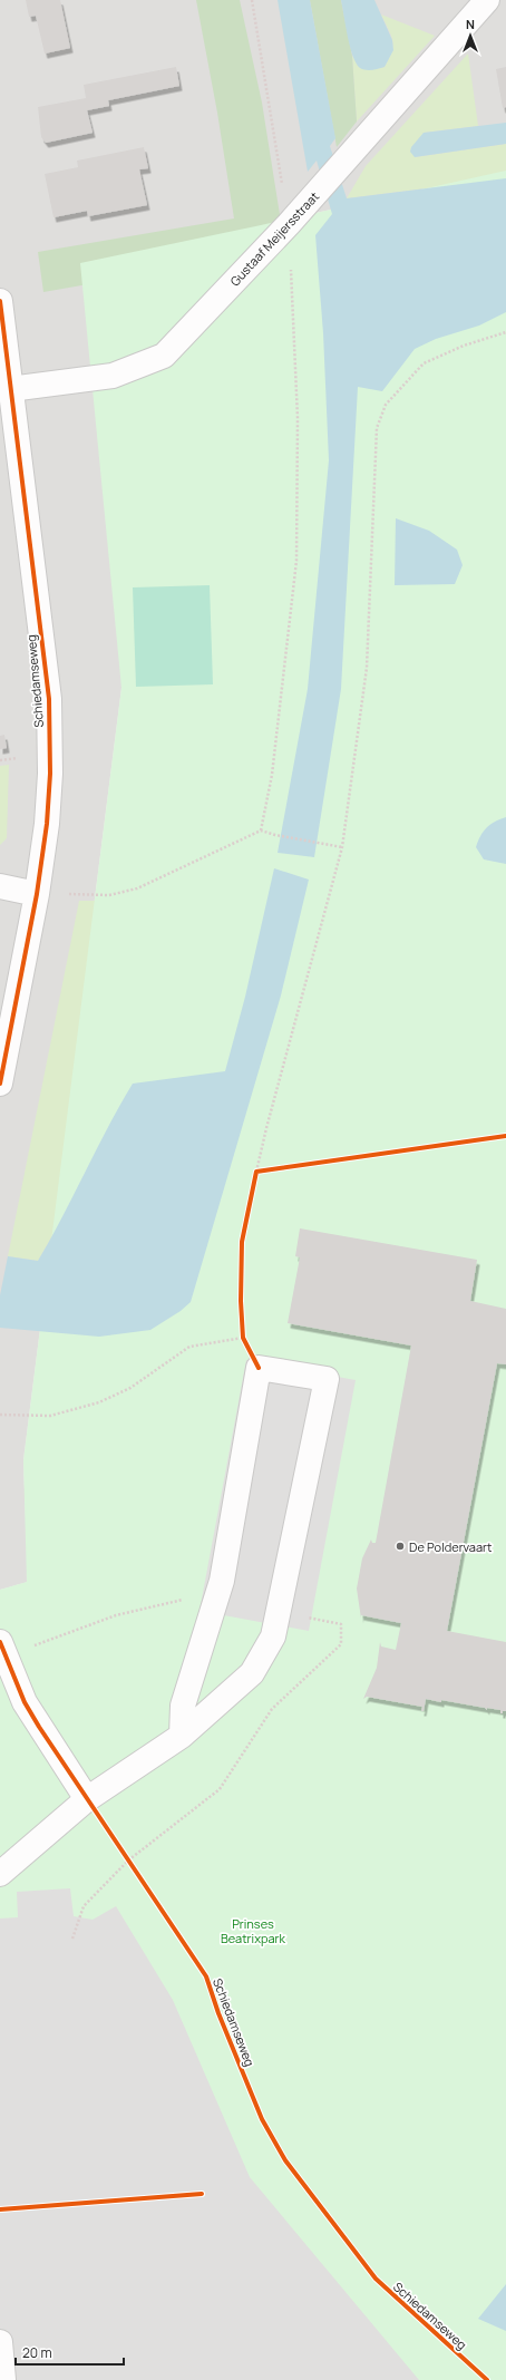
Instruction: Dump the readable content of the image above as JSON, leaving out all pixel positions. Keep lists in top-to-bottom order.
{
  "streets": {
    "street": ["Gustaaf Meijersstraat", "Schiedamseweg"]
  },
  "crossings": [
    ["Gustaaf Meijersstraat", "Schiedamseweg"]
  ],
  "parks": ["Prinses Beatrixpark"],
  "places": ["De Poldervaart"],
  "scale_bar": "20 m",
  "north": "top"
}
